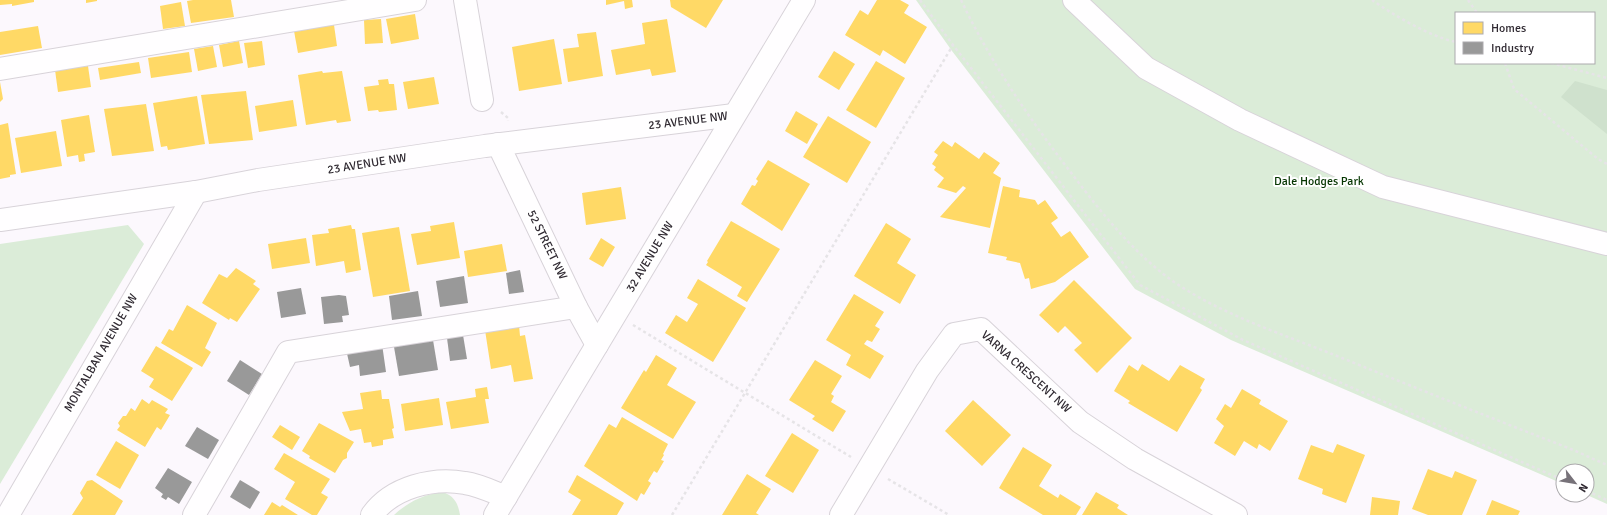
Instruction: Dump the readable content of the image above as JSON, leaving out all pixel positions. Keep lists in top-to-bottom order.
{
  "streets": {
    "street": [
      "23 AVENUE NW",
      "52 STREET NW",
      "32 AVENUE NW",
      "MONTALBAN AVENUE NW",
      "VARNA CRESCENT NW"
    ]
  },
  "crossings": [
    ["23 AVENUE NW", "52 STREET NW"],
    ["23 AVENUE NW", "32 AVENUE NW"],
    ["23 AVENUE NW", "MONTALBAN AVENUE NW"],
    ["52 STREET NW", "32 AVENUE NW"]
  ],
  "parks": ["Dale Hodges Park"],
  "legend": ["Homes", "Industry"],
  "north": "bottom right"
}
